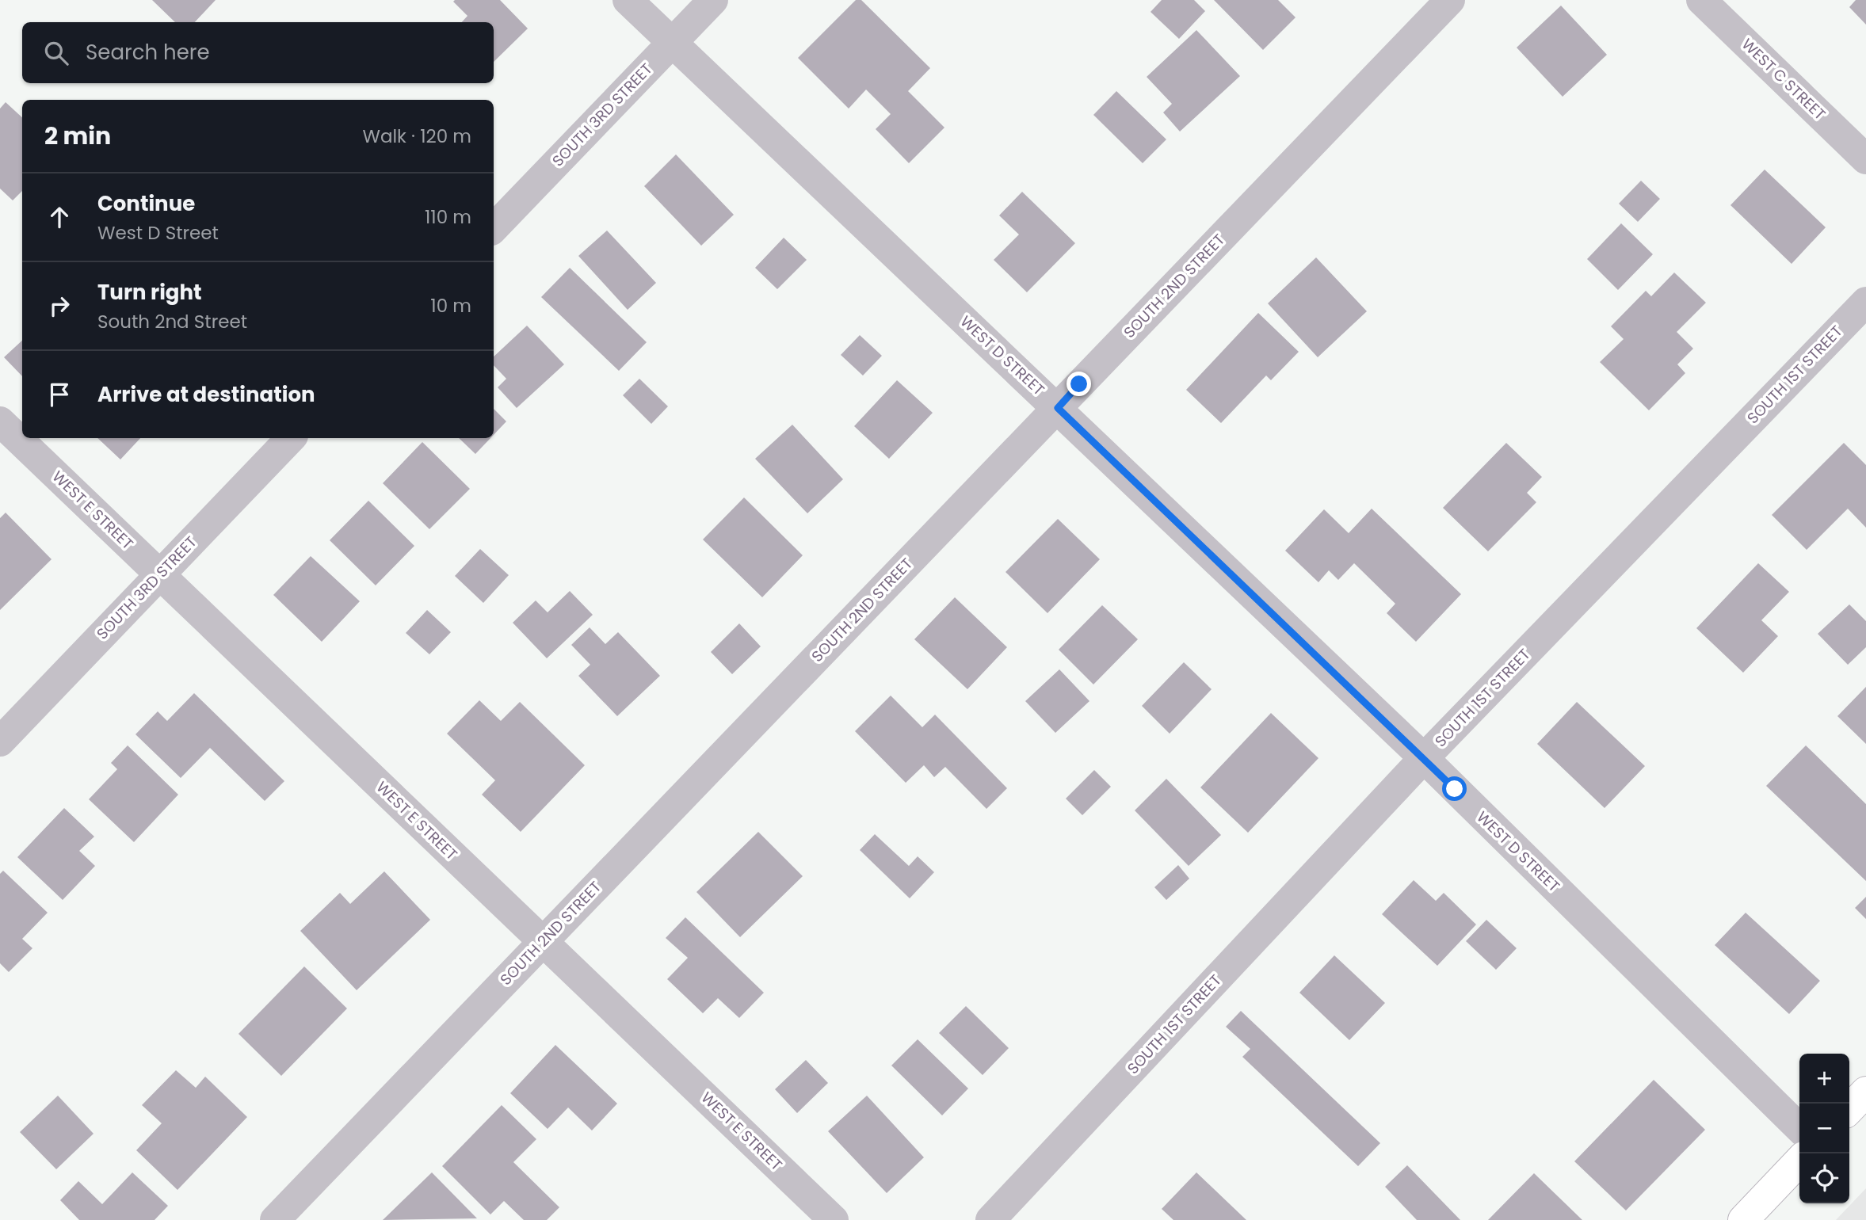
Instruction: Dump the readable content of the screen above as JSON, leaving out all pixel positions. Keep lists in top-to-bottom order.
{
  "streets": {
    "street": [
      "WEST C STREET",
      "SOUTH 3RD STREET",
      "SOUTH 2ND STREET",
      "WEST D STREET",
      "SOUTH 1ST STREET",
      "WEST E STREET"
    ]
  },
  "crossings": [
    ["SOUTH 3RD STREET", "WEST D STREET"],
    ["SOUTH 3RD STREET", "WEST E STREET"],
    ["SOUTH 2ND STREET", "WEST D STREET"],
    ["SOUTH 2ND STREET", "WEST E STREET"],
    ["WEST D STREET", "SOUTH 1ST STREET"]
  ],
  "page": {
    "search": "Search here",
    "heading": ["2 min", "Walk · 120 m"],
    "list": [
      ["Continue", "West D Street", "110 m"],
      ["Turn right", "South 2nd Street", "10 m"],
      "Arrive at destination"
    ],
    "map_buttons": ["+", "−"]
  }
}
